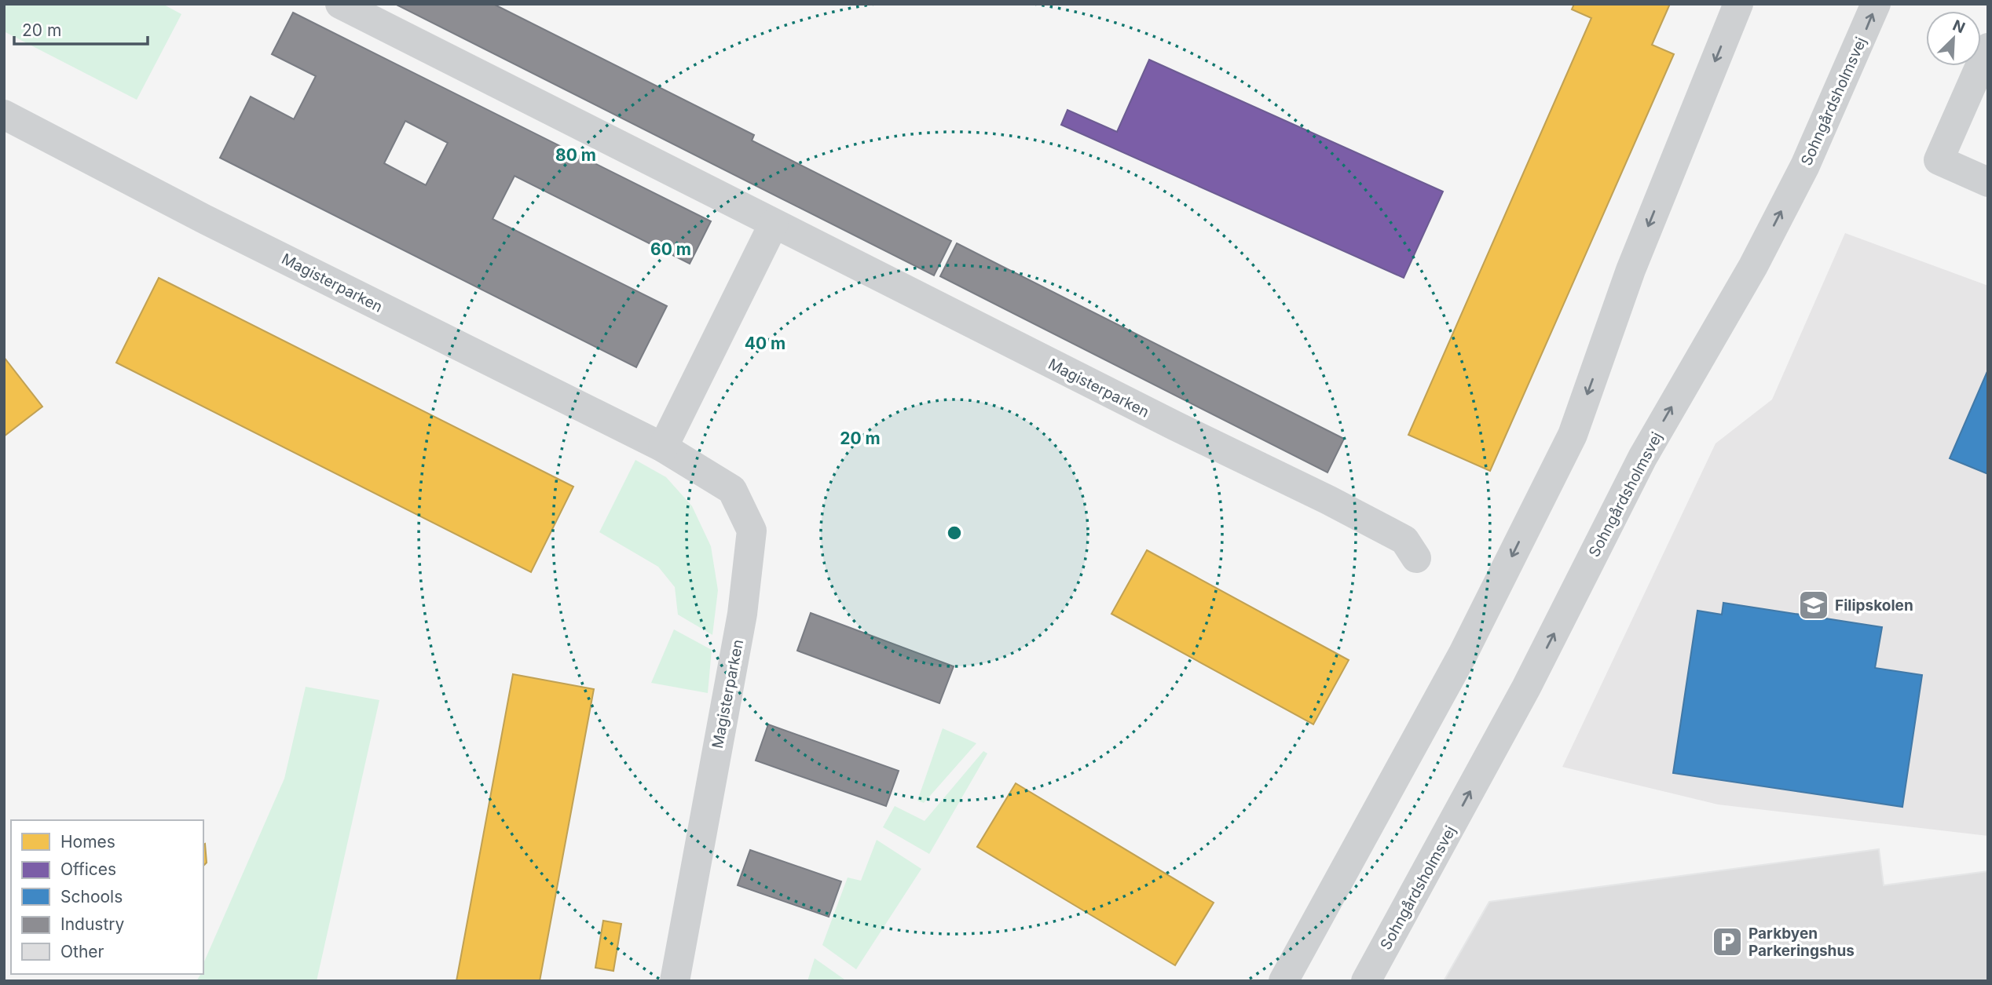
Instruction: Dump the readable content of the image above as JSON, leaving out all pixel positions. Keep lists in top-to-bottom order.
{
  "streets": {
    "street": ["Sohngårdsholmsvej", "Magisterparken"]
  },
  "places": {
    "school or university": ["Filipskolen"],
    "parking": ["Parkbyen Parkeringshus"]
  },
  "legend": [
    "Homes",
    "Offices",
    "Schools",
    "Industry",
    "Other"
  ],
  "scale_bar": "20 m",
  "north": "top right",
  "rings": [
    "80 m",
    "60 m",
    "40 m",
    "20 m"
  ]
}
